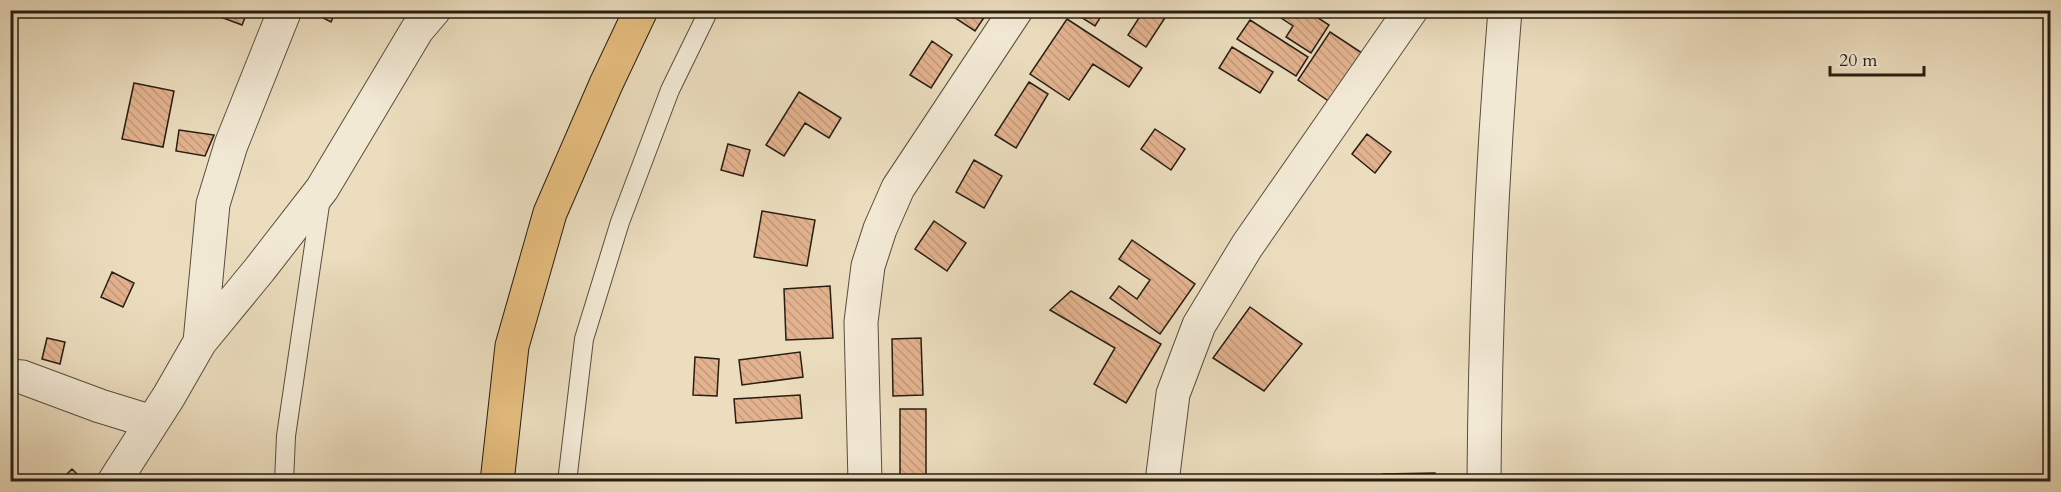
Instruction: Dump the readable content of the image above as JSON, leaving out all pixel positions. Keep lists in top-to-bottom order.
{
  "scale_bar": "20 m"
}
